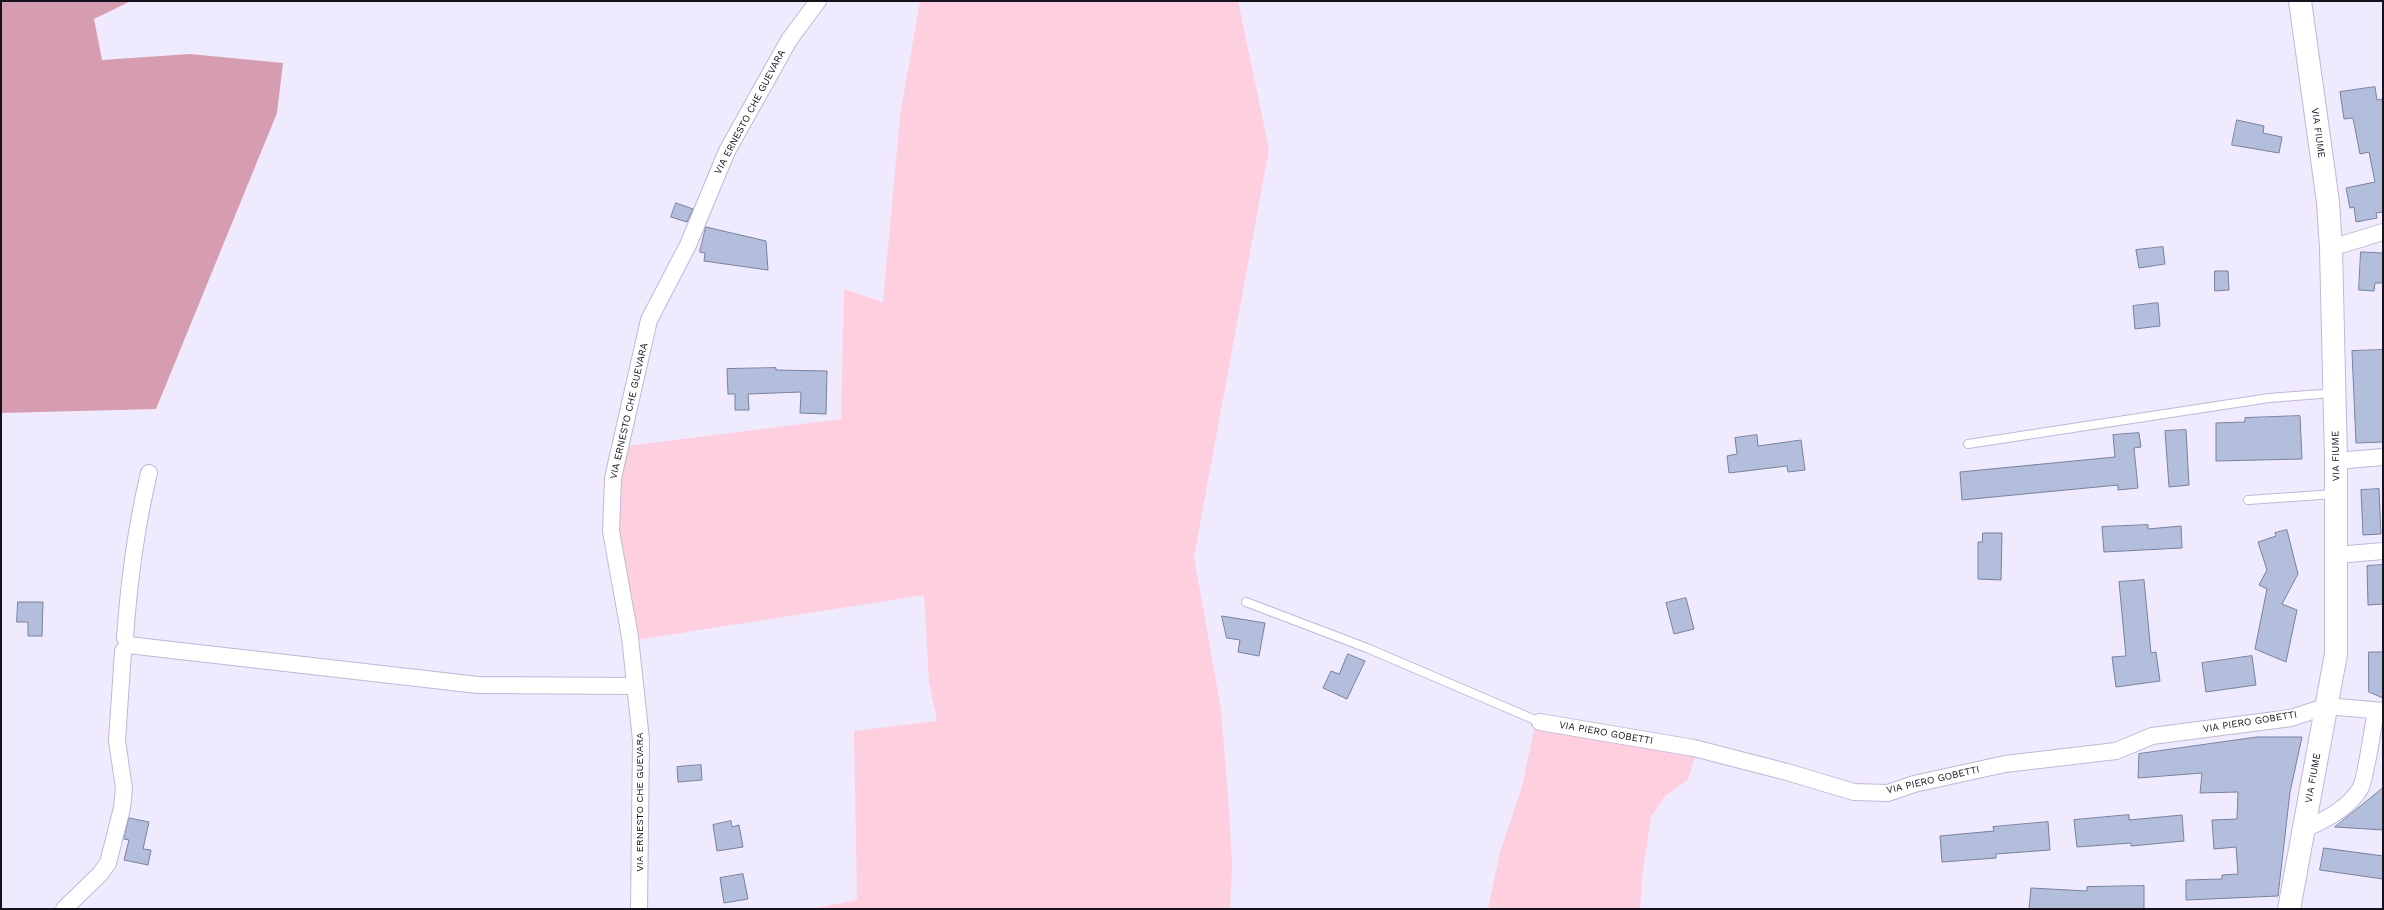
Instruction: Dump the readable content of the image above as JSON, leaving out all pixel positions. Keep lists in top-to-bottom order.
{
  "streets": {
    "street": ["VIA ERNESTO CHE GUEVARA", "VIA FIUME", "VIA PIERO GOBETTI"]
  },
  "crossings": [
    ["VIA FIUME", "VIA PIERO GOBETTI"]
  ]
}
